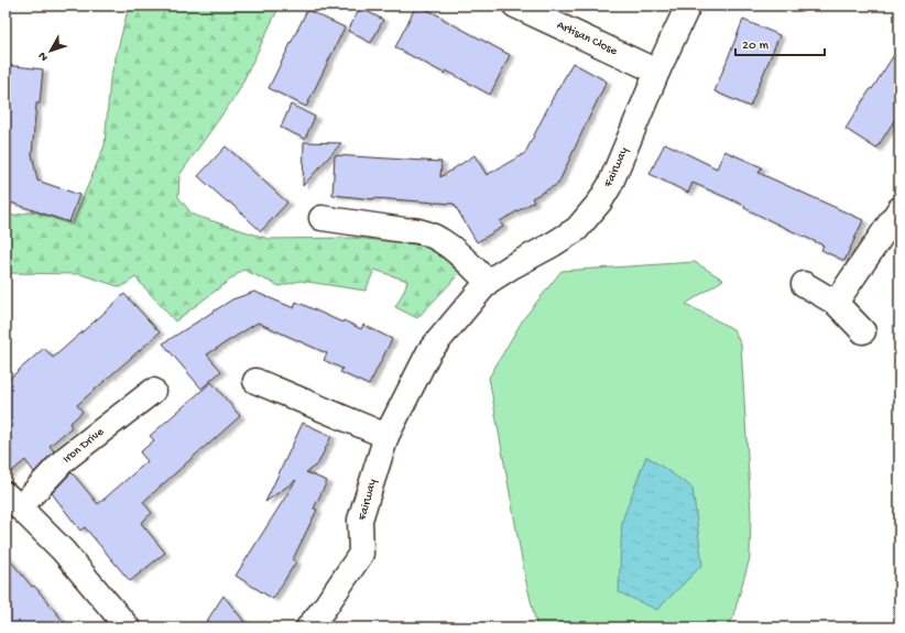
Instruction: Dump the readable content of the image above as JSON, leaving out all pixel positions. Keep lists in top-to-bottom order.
{
  "streets": {
    "street": ["Artisan Close", "Fairway", "Iron Drive"]
  },
  "crossings": [
    ["Artisan Close", "Fairway"]
  ],
  "scale_bar": "20 m",
  "north": "bottom left"
}
